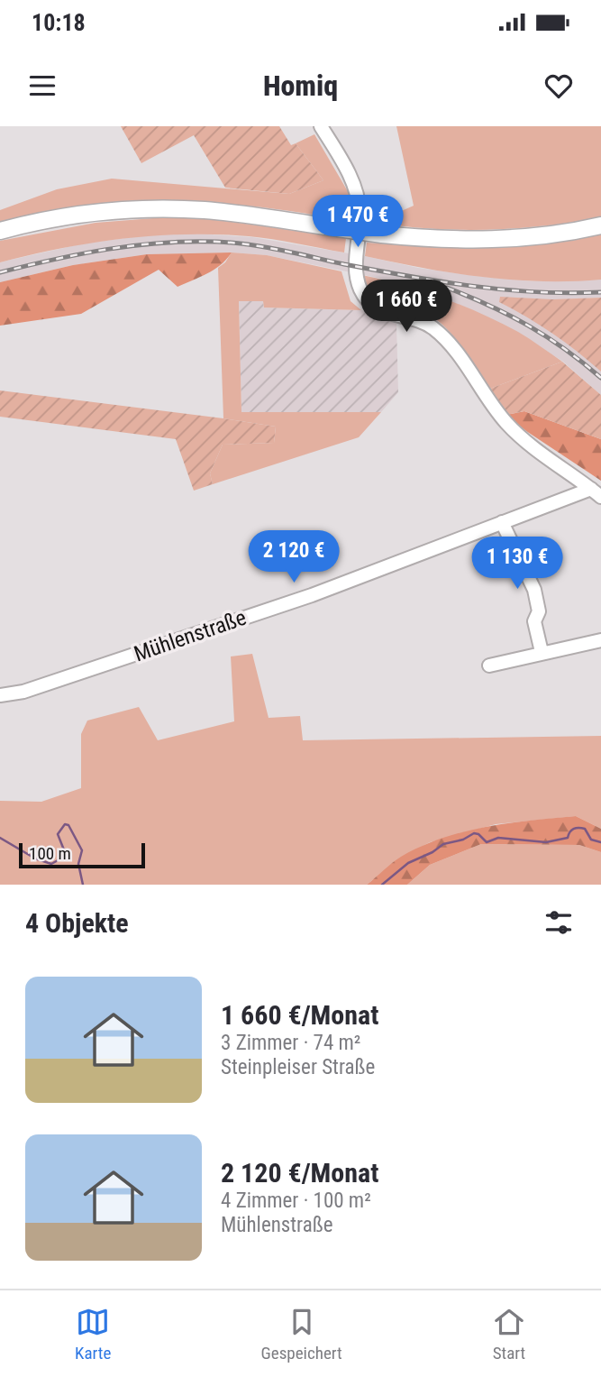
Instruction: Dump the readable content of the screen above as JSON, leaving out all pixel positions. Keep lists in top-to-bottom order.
{
  "streets": {
    "street": ["Mühlenstraße"]
  },
  "scale_bar": "100 m",
  "page": {
    "status": "10:18",
    "header": "Homiq",
    "price": [
      "1 470 €",
      "1 660 €",
      "2 120 €",
      "1 130 €"
    ],
    "scale": "100 m",
    "heading": "4 Objekte",
    "list": [
      {
        "name": "1 660 €/Monat",
        "note": "3 Zimmer · 74 m² · Steinpleiser Straße"
      },
      {
        "name": "2 120 €/Monat",
        "note": "4 Zimmer · 100 m² · Mühlenstraße"
      }
    ],
    "tabs": ["Karte", "Gespeichert", "Start"]
  }
}
